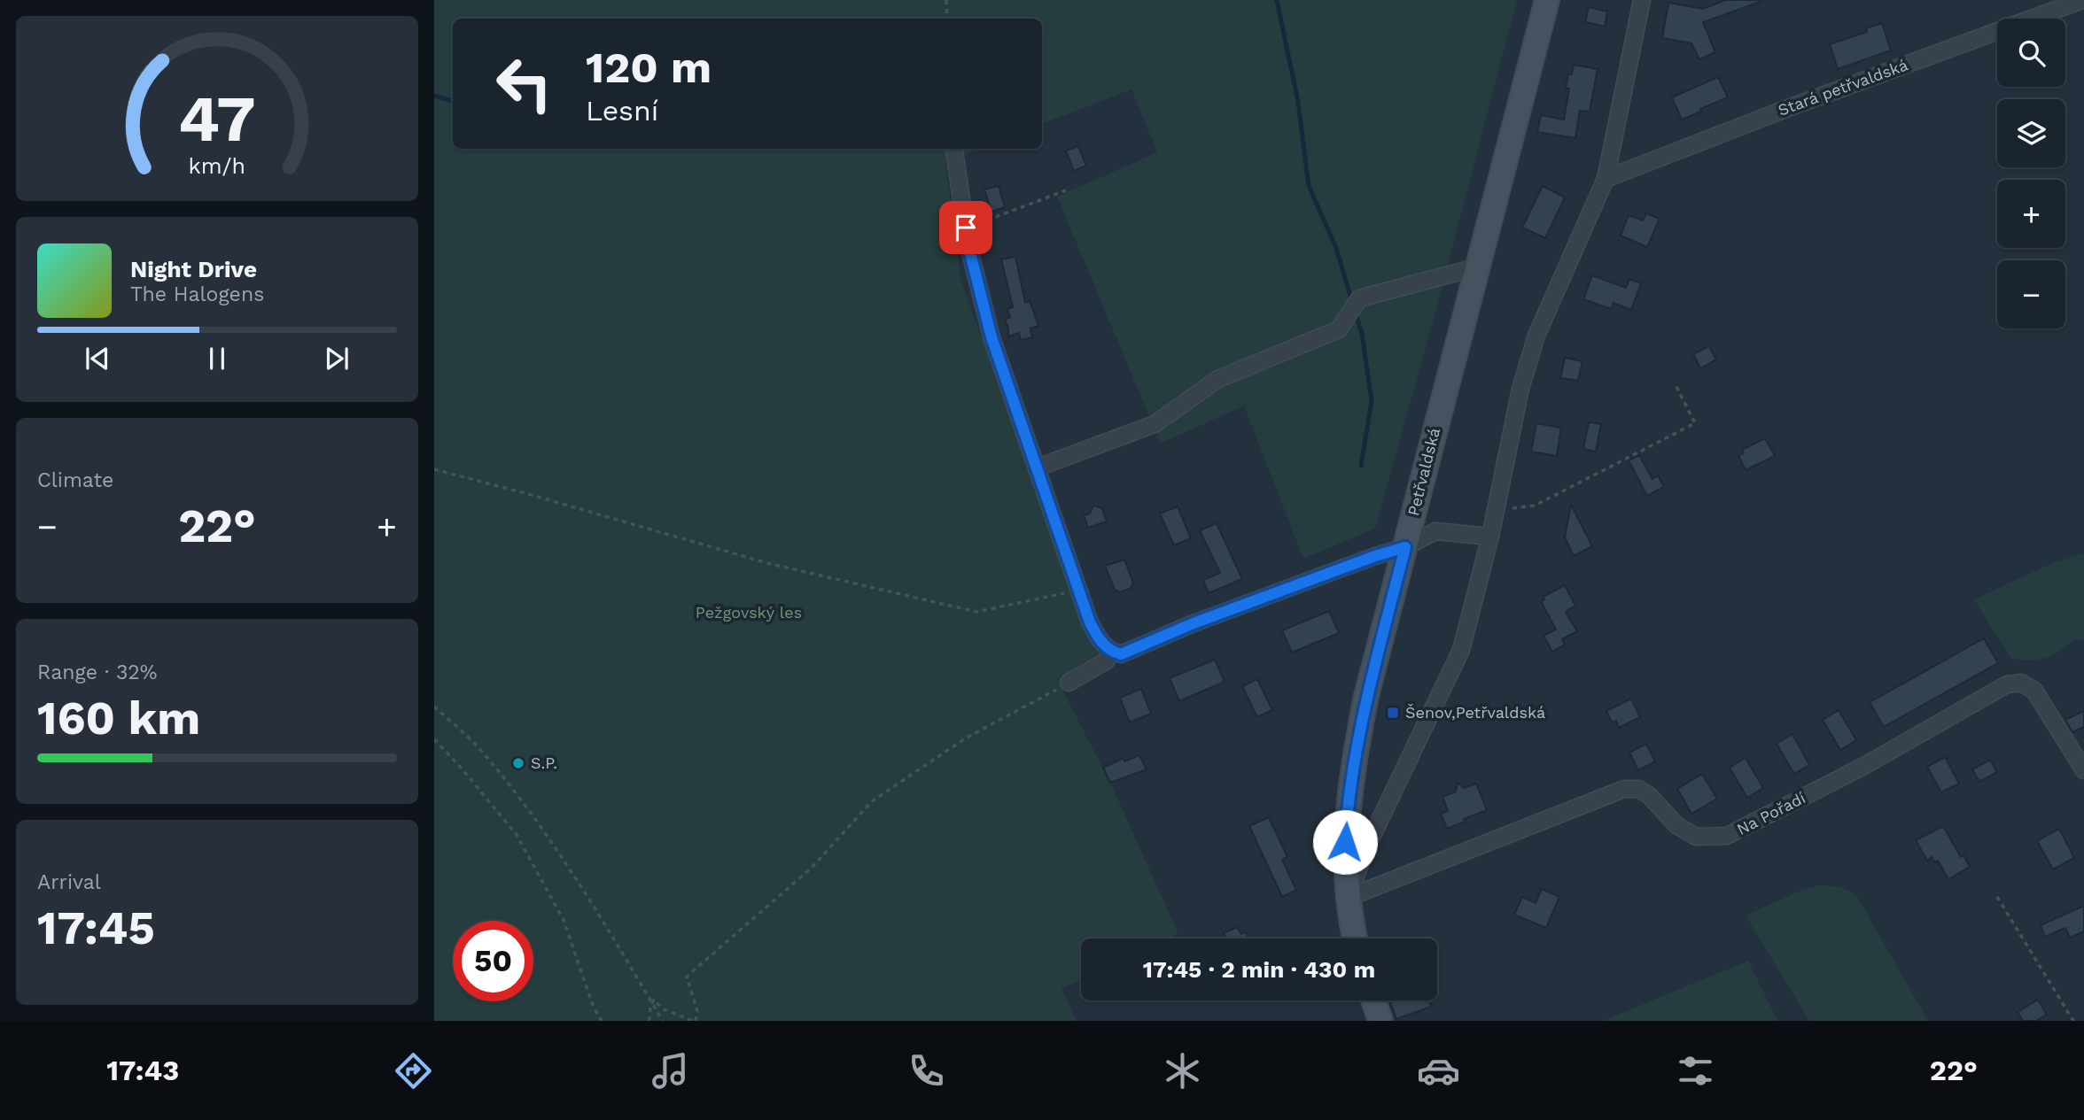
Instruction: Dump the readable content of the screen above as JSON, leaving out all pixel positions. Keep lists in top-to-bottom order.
{
  "streets": {
    "main road": ["Petřvaldská"],
    "street": ["Stará petřvaldská", "Na Pořadí"]
  },
  "crossings": [
    ["Petřvaldská", "Na Pořadí"]
  ],
  "parks": ["Pežgovský les"],
  "places": {
    "transit": ["Šenov,Petřvaldská"],
    "other": ["S.P."]
  },
  "page": {
    "map_buttons": ["+", "−"],
    "turn": ["120 m", "Lesní"],
    "song": ["Night Drive", "The Halogens"],
    "tile": [
      "Climate",
      ["Range · 32%", "160 km"],
      ["Arrival", "17:45"]
    ],
    "heat": ["−", "22°", "+"],
    "limit": "50",
    "trip": "17:45 · 2 min · 430 m",
    "tabs": ["17:43", "22°"],
    "gauge": ["47", "km/h"]
  }
}
